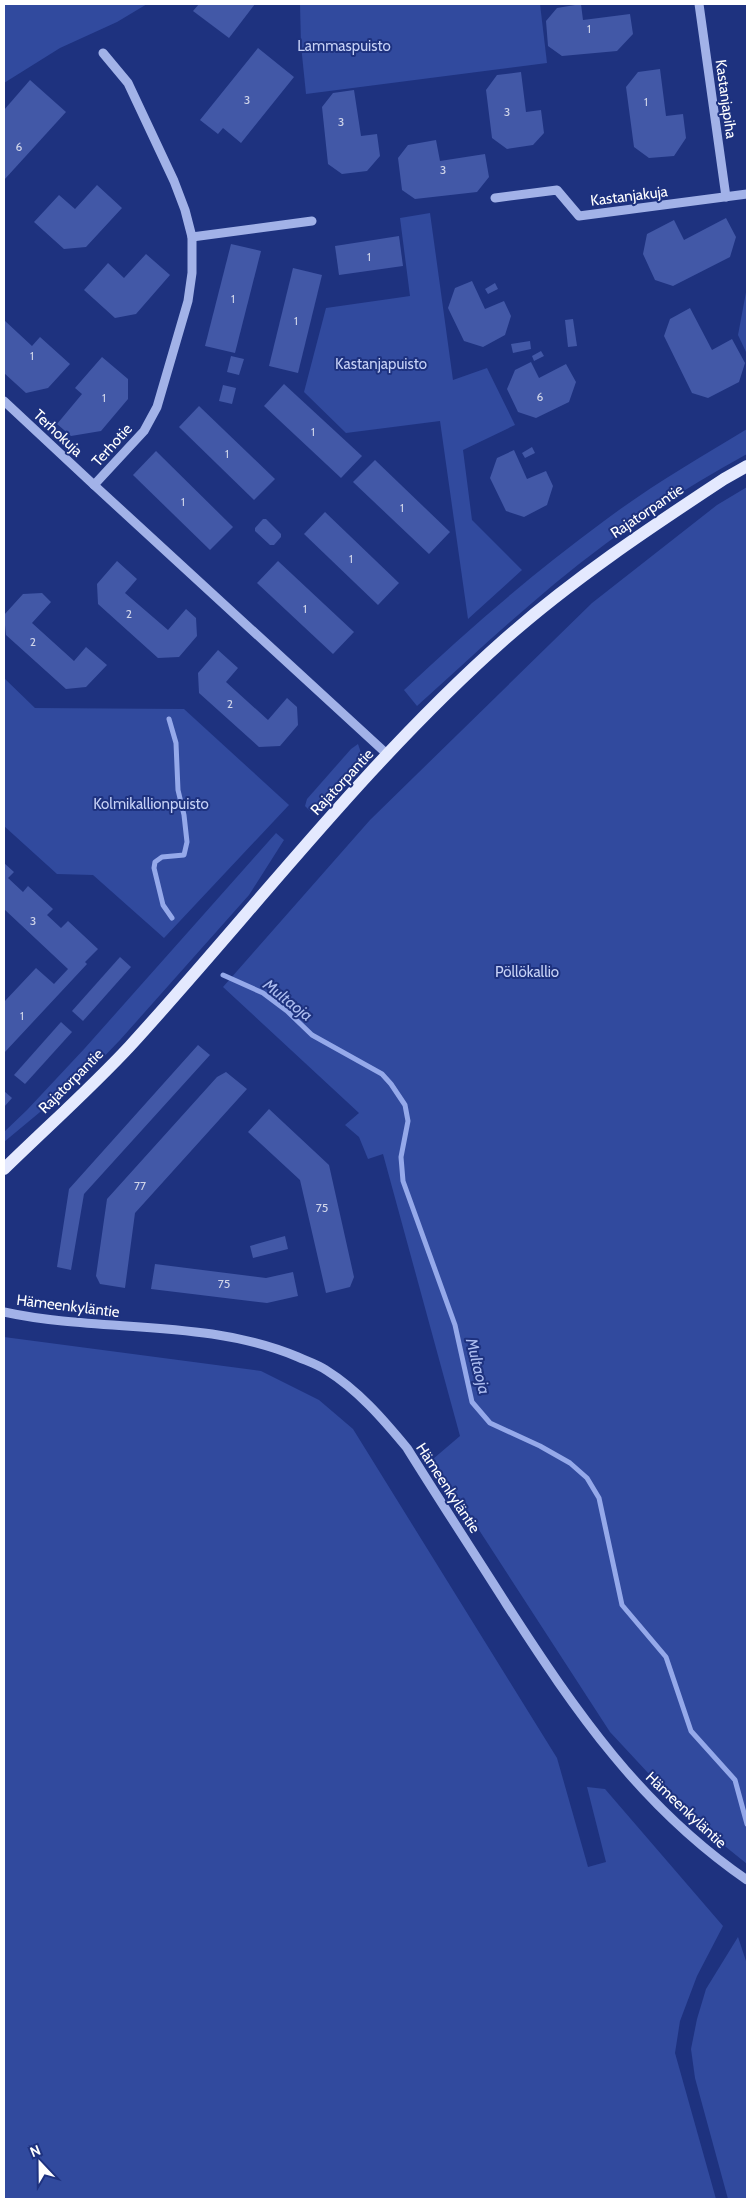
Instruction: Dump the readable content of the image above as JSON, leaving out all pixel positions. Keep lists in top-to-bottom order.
{
  "streets": {
    "main road": ["Rajatorpantie"],
    "street": [
      "Kastanjapiha",
      "Kastanjakuja",
      "Terhokuja",
      "Terhotie",
      "Hämeenkyläntie"
    ]
  },
  "crossings": [
    ["Kastanjapiha", "Kastanjakuja"],
    ["Terhokuja", "Terhotie"],
    ["Terhotie", "Rajatorpantie"]
  ],
  "water": ["Multaoja"],
  "parks": [
    "Lammaspuisto",
    "Kastanjapuisto",
    "Kolmikallionpuisto",
    "Pöllökallio"
  ],
  "house_numbers": [
    "1",
    "3",
    "1",
    "3",
    "3",
    "6",
    "3",
    "1",
    "1",
    "1",
    "1",
    "6",
    "1",
    "1",
    "1",
    "1",
    "1",
    "1",
    "1",
    "2",
    "2",
    "2",
    "3",
    "1",
    "77",
    "75",
    "75"
  ],
  "north": "top"
}
